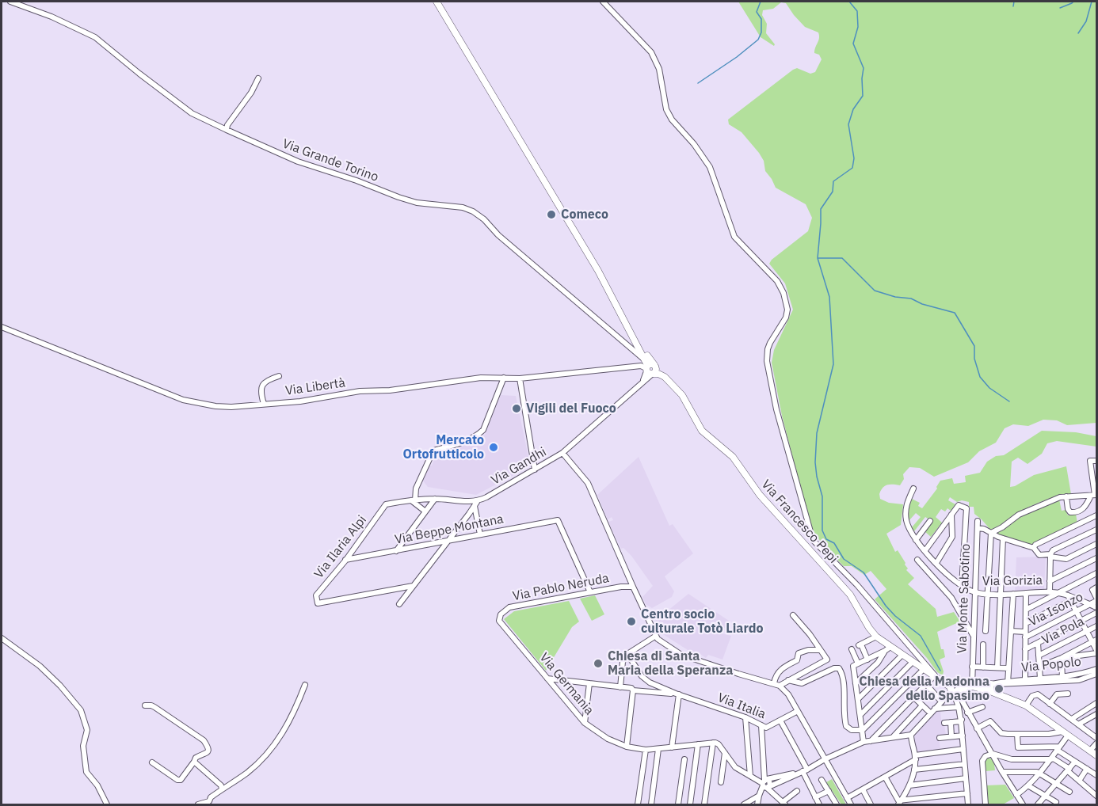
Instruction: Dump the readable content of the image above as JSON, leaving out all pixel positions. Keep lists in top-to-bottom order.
{
  "streets": {
    "main road": ["Via Francesco Pepi"],
    "street": [
      "Via Grande Torino",
      "Via Libertà",
      "Via Gandhi",
      "Via Beppe Montana",
      "Via Ilaria Alpi",
      "Via Gorizia",
      "Via Pablo Neruda",
      "Via Monte Sabotino",
      "Via Isonzo",
      "Via Pola",
      "Via Popolo",
      "Via Germania",
      "Via Italia"
    ]
  },
  "crossings": [
    ["Via Libertà", "Via Gandhi"],
    ["Via Libertà", "Via Francesco Pepi"],
    ["Via Gandhi", "Via Francesco Pepi"],
    ["Via Beppe Montana", "Via Ilaria Alpi"],
    ["Via Beppe Montana", "Via Pablo Neruda"],
    ["Via Gorizia", "Via Monte Sabotino"],
    ["Via Pablo Neruda", "Via Germania"]
  ],
  "places": [
    "Comeco",
    "Vigili del Fuoco",
    "Mercato Ortofrutticolo",
    "Centro socio culturale Totò Liardo",
    "Chiesa di Santa Maria della Speranza",
    "Chiesa della Madonna dello Spasimo"
  ]
}
